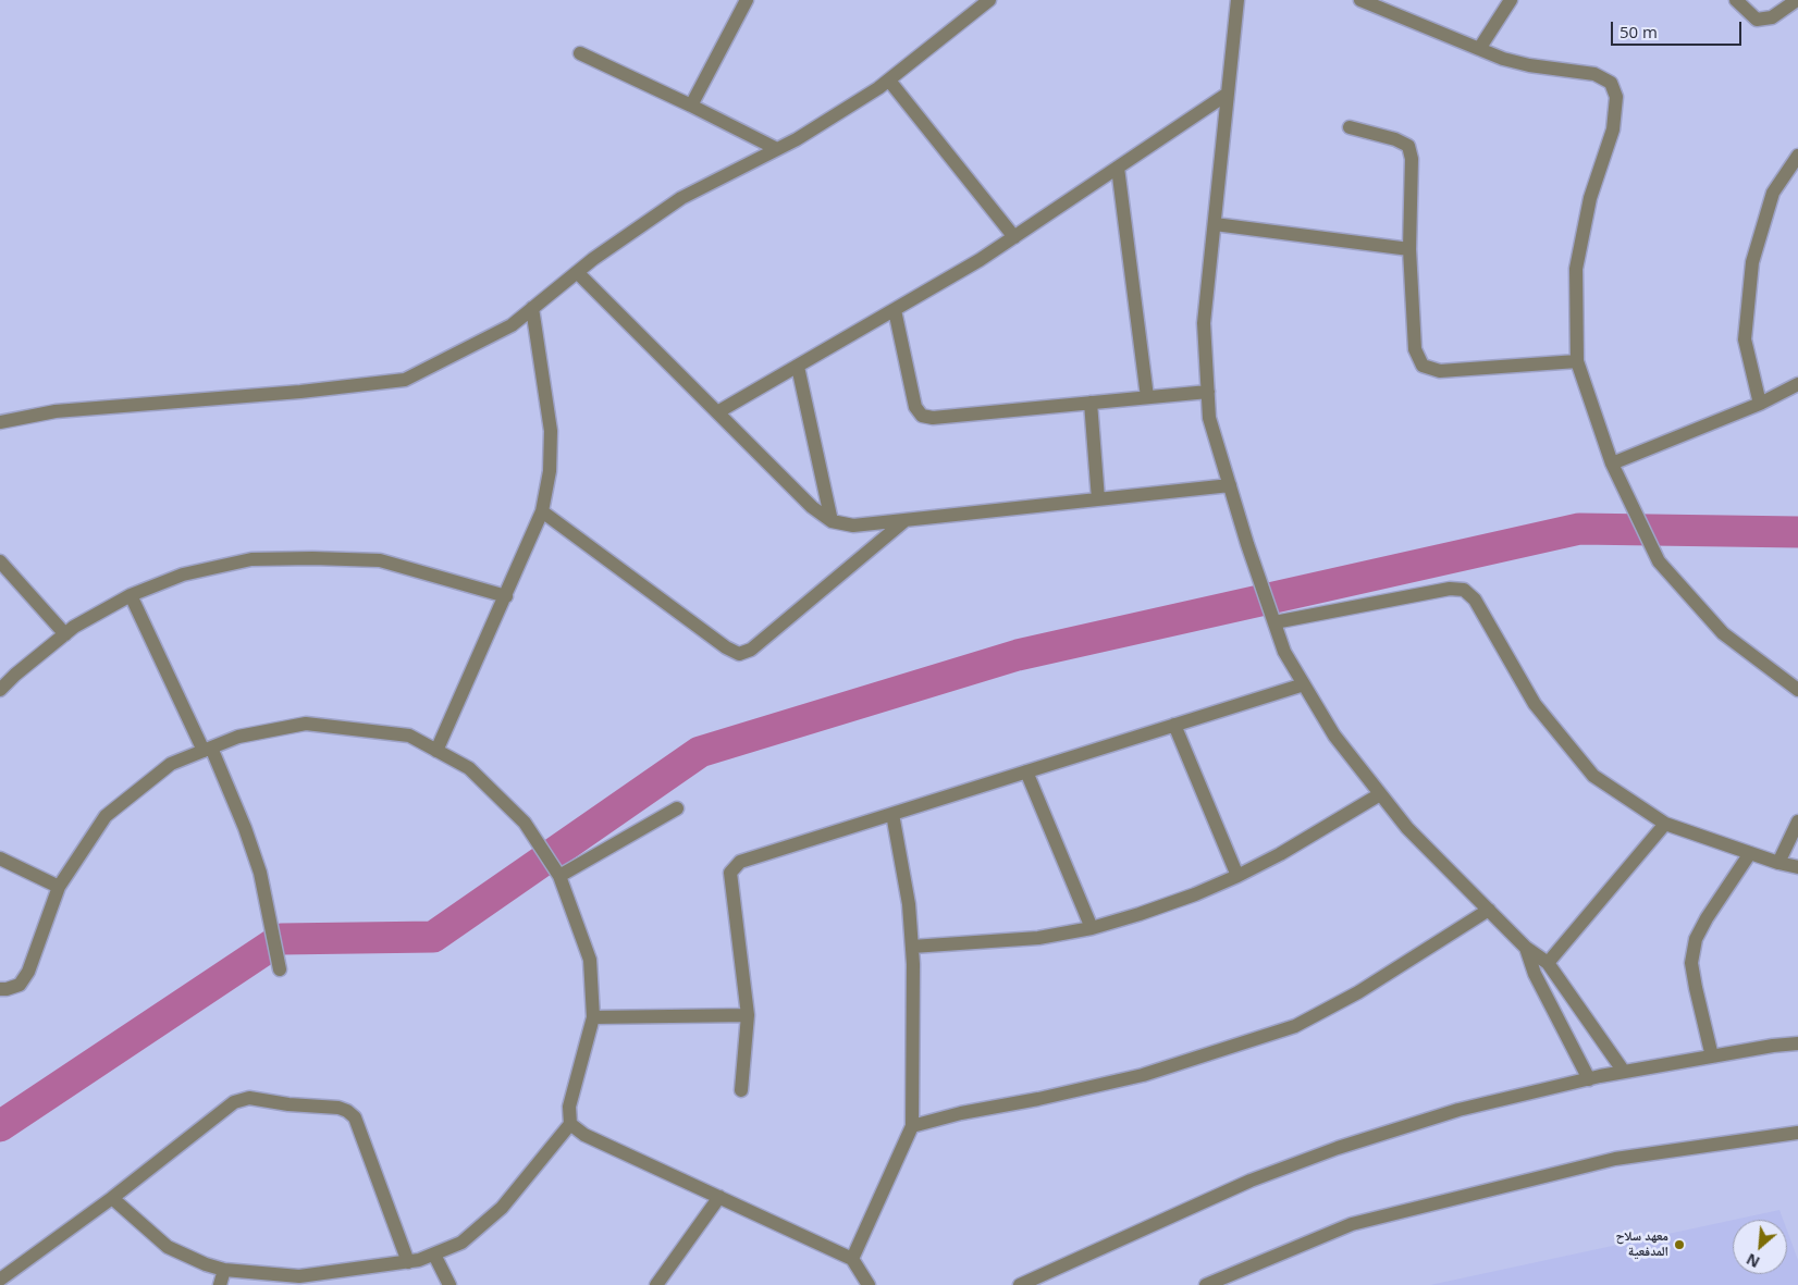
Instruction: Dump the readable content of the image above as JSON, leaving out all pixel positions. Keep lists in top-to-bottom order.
{
  "places": ["معهد سلاح المدفعية"],
  "scale_bar": "50 m",
  "north": "bottom left"
}
